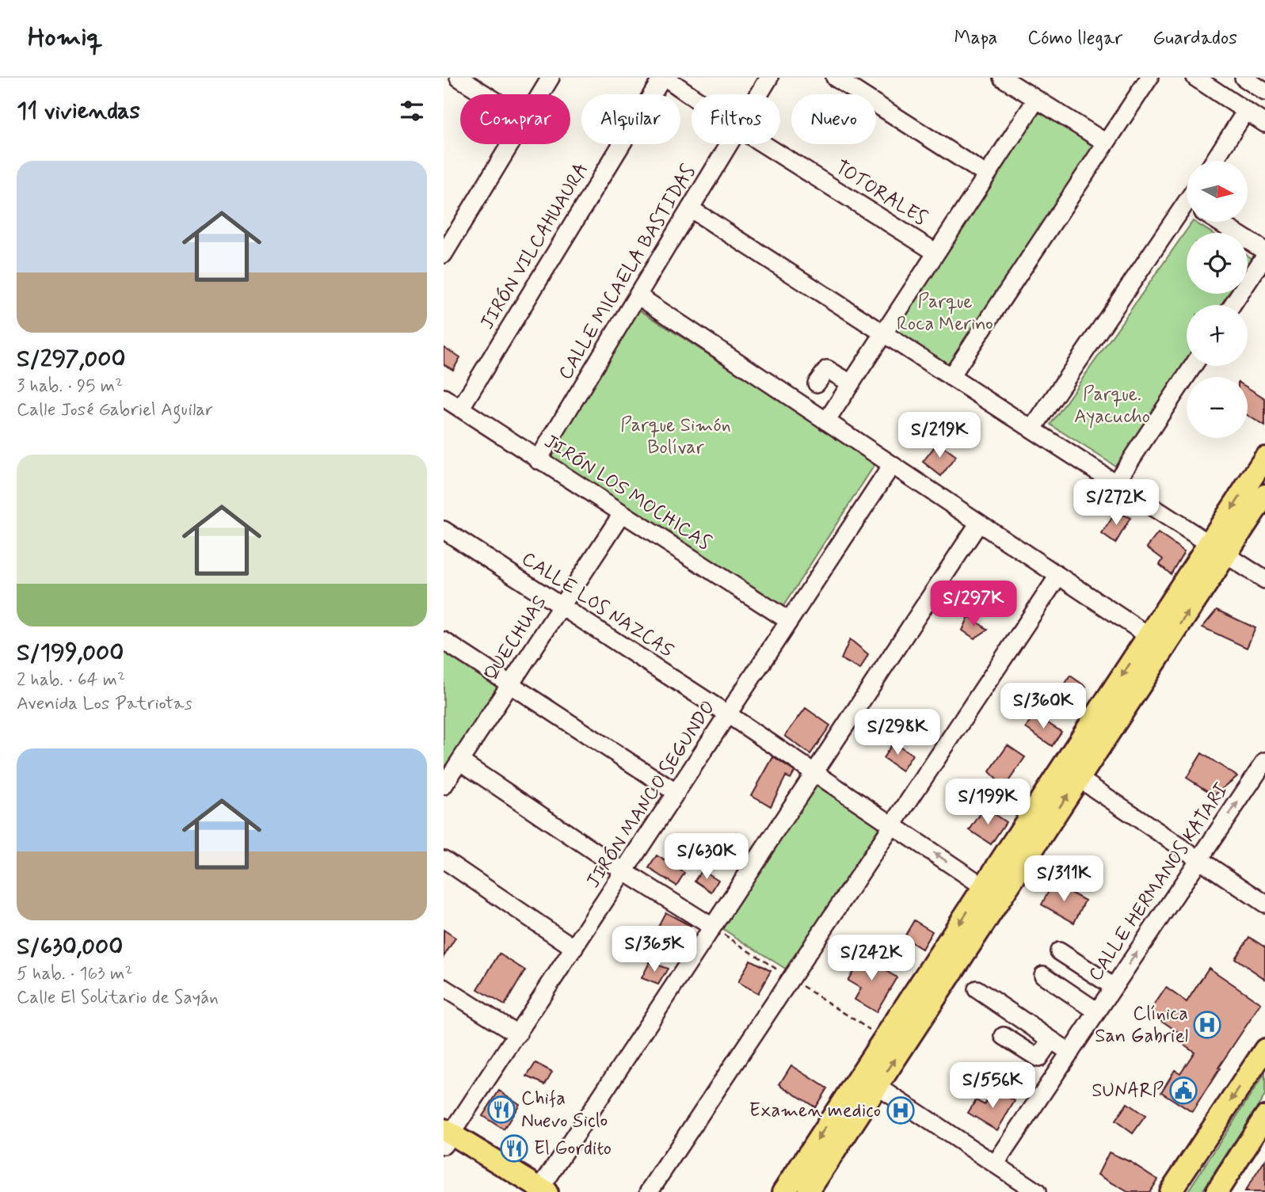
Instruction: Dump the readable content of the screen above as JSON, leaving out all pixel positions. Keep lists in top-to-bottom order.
{
  "streets": {
    "street": [
      "TOTORALES",
      "JIRÓN VILCAHUAURA",
      "CALLE MICAELA BASTIDAS",
      "JIRÓN LOS MOCHICAS",
      "CALLE LOS NAZCAS",
      "QUECHUAS",
      "JIRÓN MANCO SEGUNDO",
      "CALLE HERMANOS KATARI"
    ]
  },
  "crossings": [
    ["TOTORALES", "JIRÓN VILCAHUAURA"],
    ["JIRÓN VILCAHUAURA", "JIRÓN LOS MOCHICAS"],
    ["CALLE MICAELA BASTIDAS", "JIRÓN LOS MOCHICAS"],
    ["JIRÓN LOS MOCHICAS", "QUECHUAS"],
    ["JIRÓN LOS MOCHICAS", "JIRÓN MANCO SEGUNDO"],
    ["CALLE LOS NAZCAS", "QUECHUAS"],
    ["CALLE LOS NAZCAS", "JIRÓN MANCO SEGUNDO"]
  ],
  "one_way": ["CALLE HERMANOS KATARI"],
  "parks": ["Parque Roca Merino", "Parque. Ayacucho", "Parque Simón Bolívar"],
  "places": {
    "hospital": ["Clínica San Gabriel", "Examen medico"],
    "public building": ["SUNARP"],
    "restaurant": ["Chifa Nuevo Siclo", "El Gordito"]
  },
  "north": "right",
  "page": {
    "header": "Homiq",
    "nav": ["Mapa", "Cómo llegar", "Guardados"],
    "heading": "11 viviendas",
    "chip": [
      "Comprar",
      "Alquilar",
      "Filtros",
      "Nuevo"
    ],
    "list": [
      {
        "name": "S/297,000",
        "note": "3 hab. · 95 m² · Calle José Gabriel Aguilar"
      },
      {
        "name": "S/199,000",
        "note": "2 hab. · 64 m² · Avenida Los Patriotas"
      },
      {
        "name": "S/630,000",
        "note": "5 hab. · 163 m² · Calle El Solitario de Sayán"
      }
    ],
    "map_buttons": ["+", "−"],
    "price": [
      "S/219K",
      "S/272K",
      "S/297K",
      "S/360K",
      "S/298K",
      "S/199K",
      "S/630K",
      "S/311K",
      "S/365K",
      "S/242K",
      "S/556K"
    ]
  }
}
